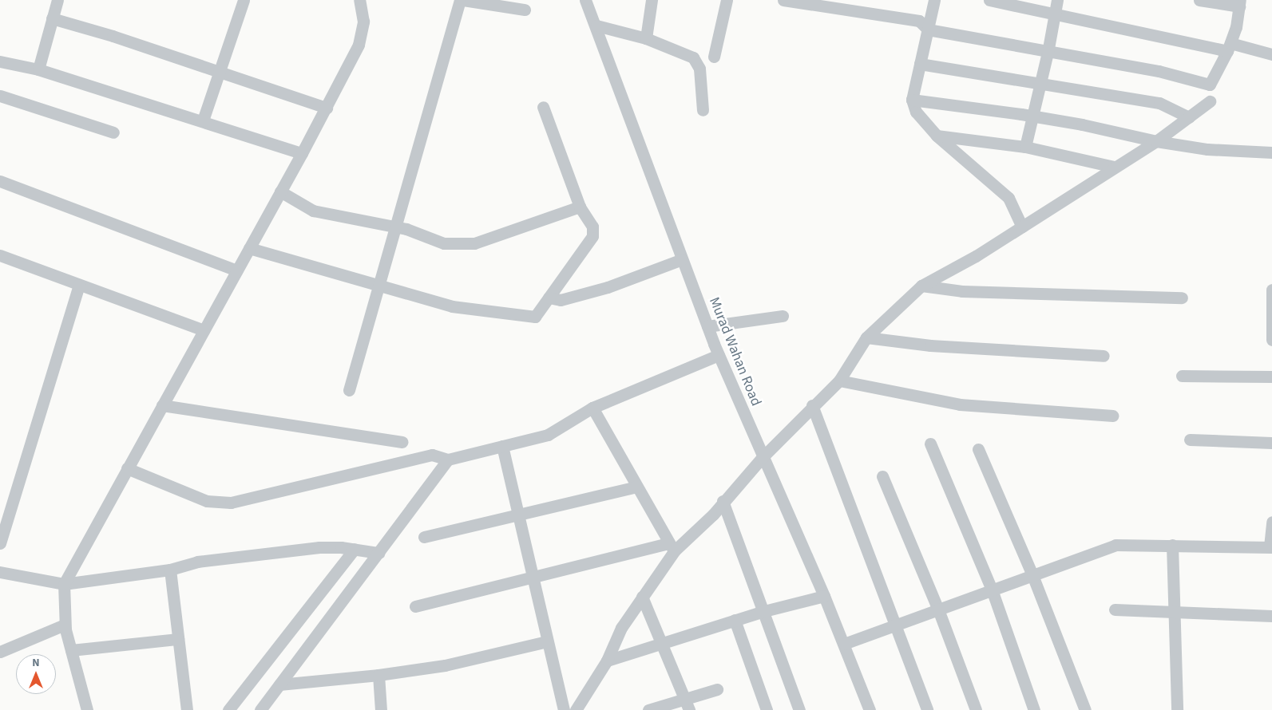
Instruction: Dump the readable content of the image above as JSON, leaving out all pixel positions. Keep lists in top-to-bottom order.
{
  "streets": {
    "street": ["Murad Wahan Road"]
  },
  "north": "top"
}
